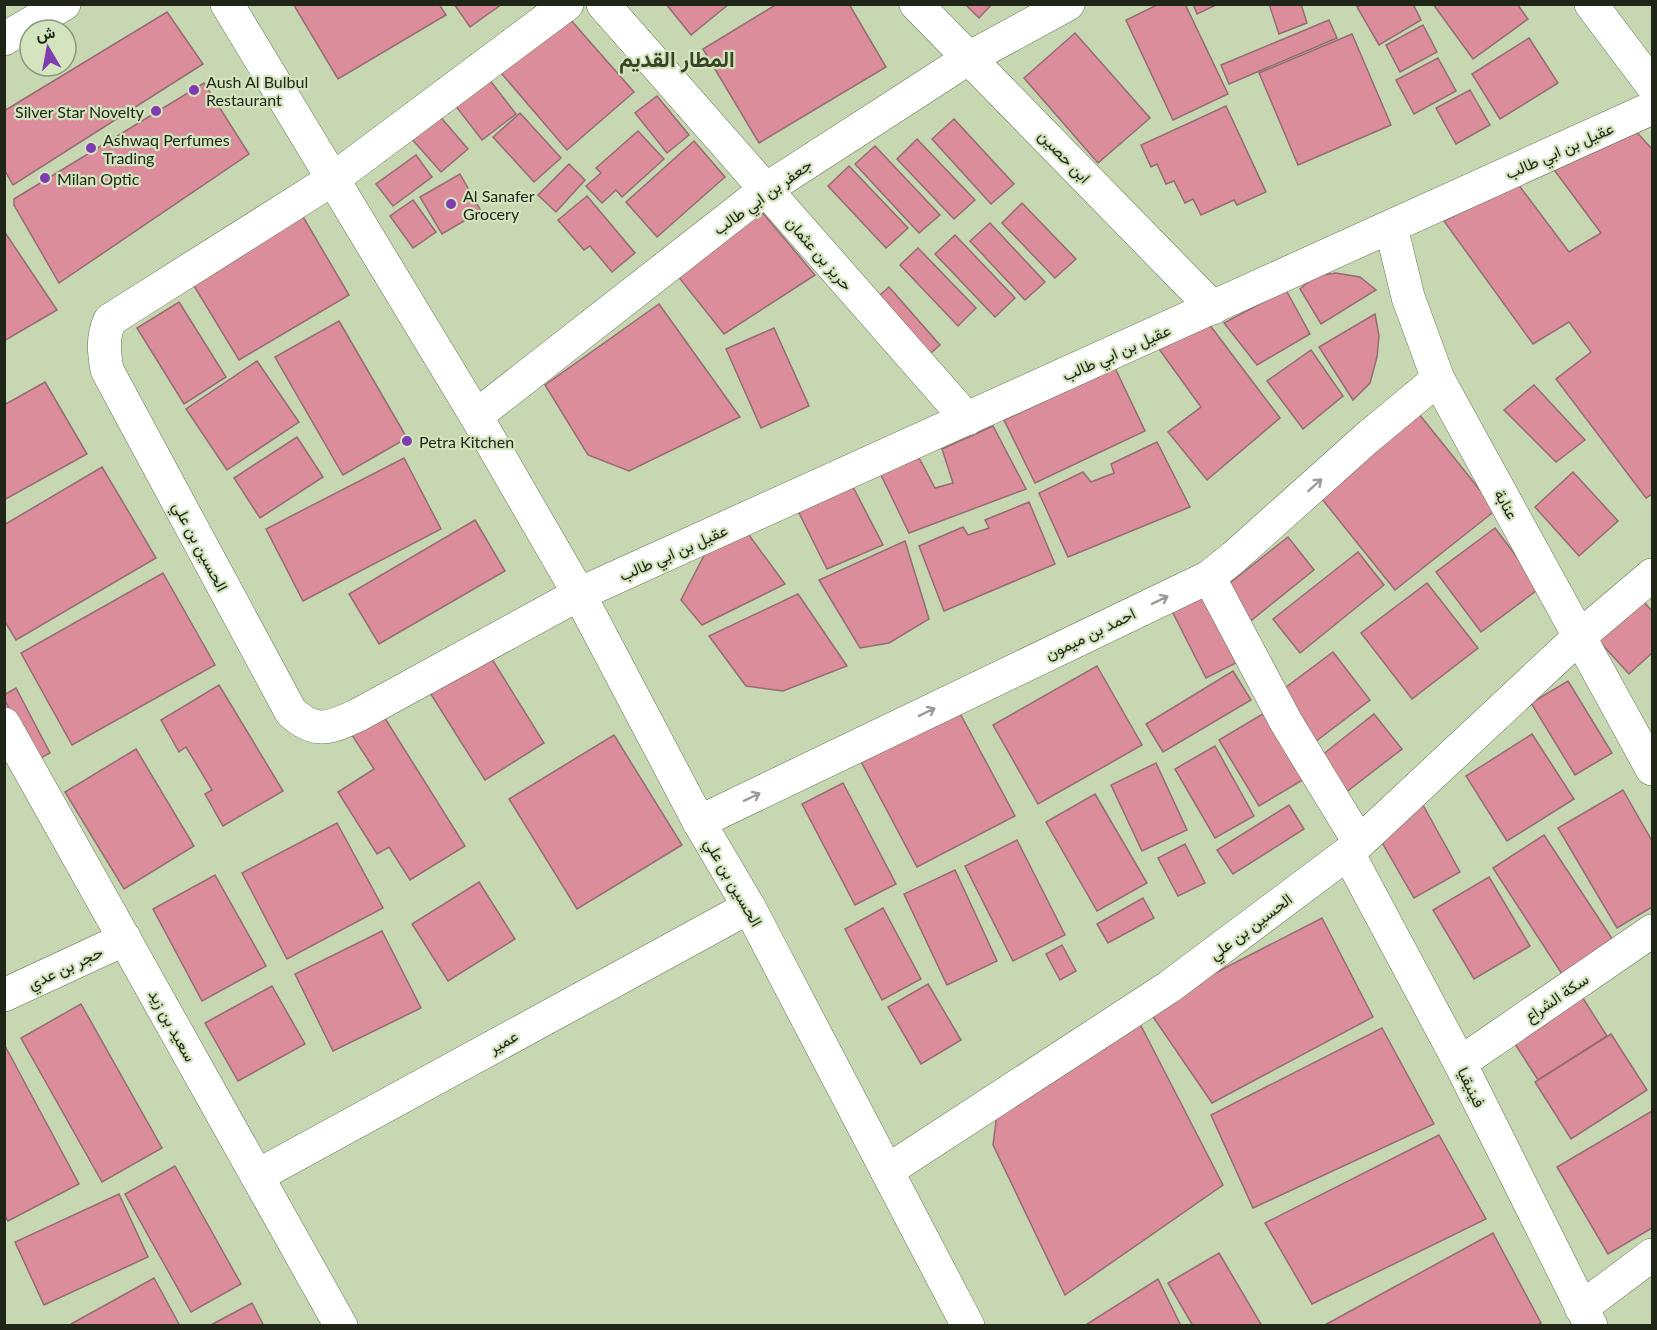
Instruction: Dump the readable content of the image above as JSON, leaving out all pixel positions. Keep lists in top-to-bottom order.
{
  "streets": {
    "street": [
      "عقيل بن ابي طالب",
      "ابن حصين",
      "جعفر بن ابي طالب",
      "حريز بن عثمان",
      "عنابة",
      "الحسين بن علي",
      "احمد بن ميمون",
      "حجر بن عدي",
      "سكة الشراع",
      "سعيد بن زيد",
      "عمير",
      "فينيقيا"
    ]
  },
  "crossings": [
    ["عقيل بن ابي طالب", "ابن حصين"],
    ["عقيل بن ابي طالب", "حريز بن عثمان"],
    ["عقيل بن ابي طالب", "عنابة"],
    ["عقيل بن ابي طالب", "الحسين بن علي"],
    ["ابن حصين", "جعفر بن ابي طالب"],
    ["جعفر بن ابي طالب", "حريز بن عثمان"],
    ["جعفر بن ابي طالب", "الحسين بن علي"],
    ["عنابة", "الحسين بن علي"],
    ["عنابة", "احمد بن ميمون"],
    ["الحسين بن علي", "احمد بن ميمون"],
    ["الحسين بن علي", "عمير"],
    ["الحسين بن علي", "فينيقيا"],
    ["احمد بن ميمون", "فينيقيا"],
    ["حجر بن عدي", "سعيد بن زيد"],
    ["سكة الشراع", "فينيقيا"],
    ["سعيد بن زيد", "عمير"]
  ],
  "one_way": ["احمد بن ميمون"],
  "districts": ["المطار القديم"],
  "places": [
    "Aush Al Bulbul Restaurant",
    "Silver Star Novelty",
    "Ashwaq Perfumes Trading",
    "Milan Optic",
    "Al Sanafer Grocery",
    "Petra Kitchen"
  ],
  "north": "top"
}
